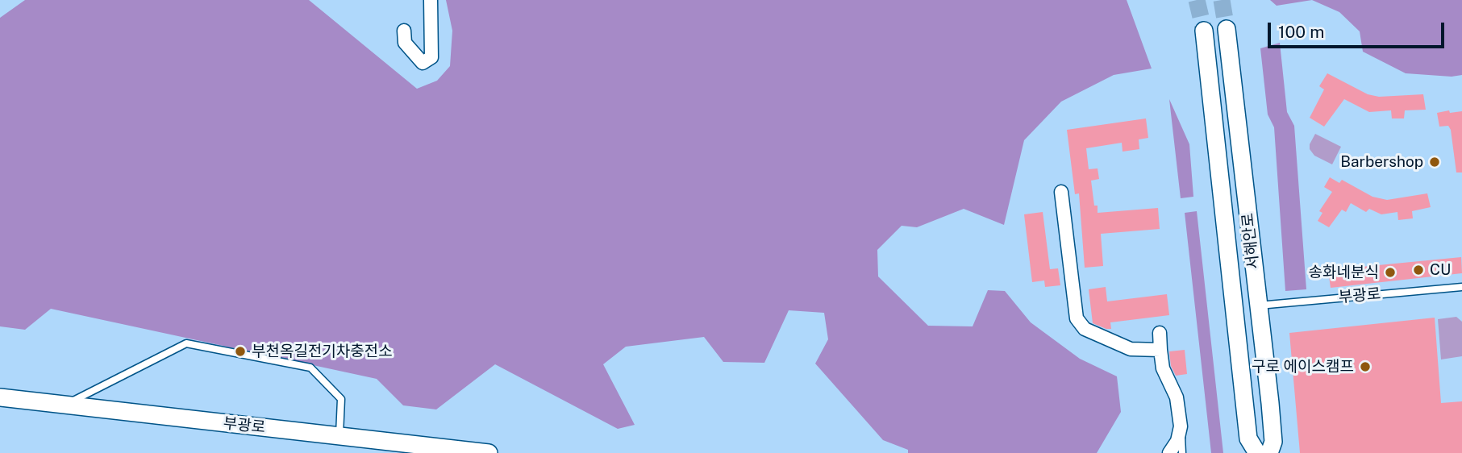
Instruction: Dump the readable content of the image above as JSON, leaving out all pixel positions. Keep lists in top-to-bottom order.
{
  "streets": {
    "main road": ["서해안로", "부광로"]
  },
  "crossings": [
    ["서해안로", "부광로"]
  ],
  "places": [
    "Barbershop",
    "CU",
    "송화네분식",
    "부천옥길전기차충전소",
    "구로 에이스캠프"
  ],
  "scale_bar": "100 m"
}
